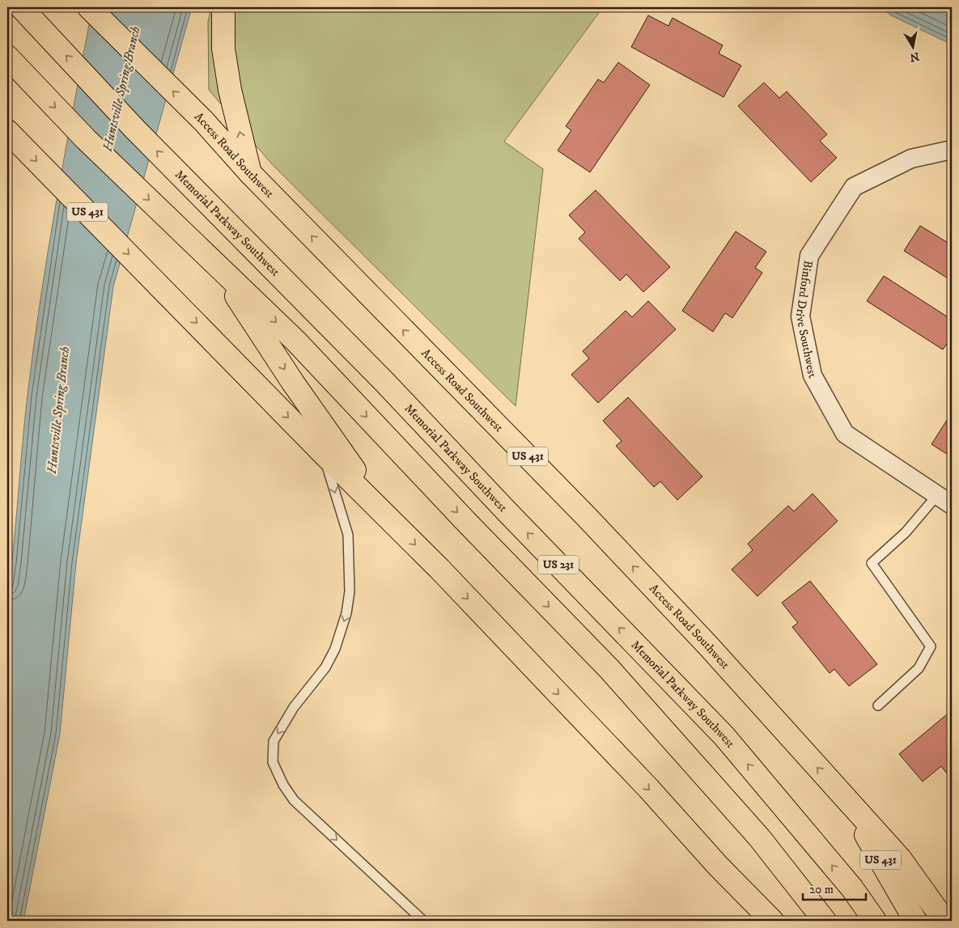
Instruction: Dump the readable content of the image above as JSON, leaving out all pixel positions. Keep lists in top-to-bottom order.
{
  "streets": {
    "main road": [
      "Access Road Southwest",
      "US 431",
      "Memorial Parkway Southwest",
      "US 231"
    ],
    "street": ["Binford Drive Southwest"]
  },
  "crossings": [
    ["Access Road Southwest", "US 431"]
  ],
  "water": ["Huntsville Spring Branch"],
  "scale_bar": "20 m",
  "north": "bottom"
}
